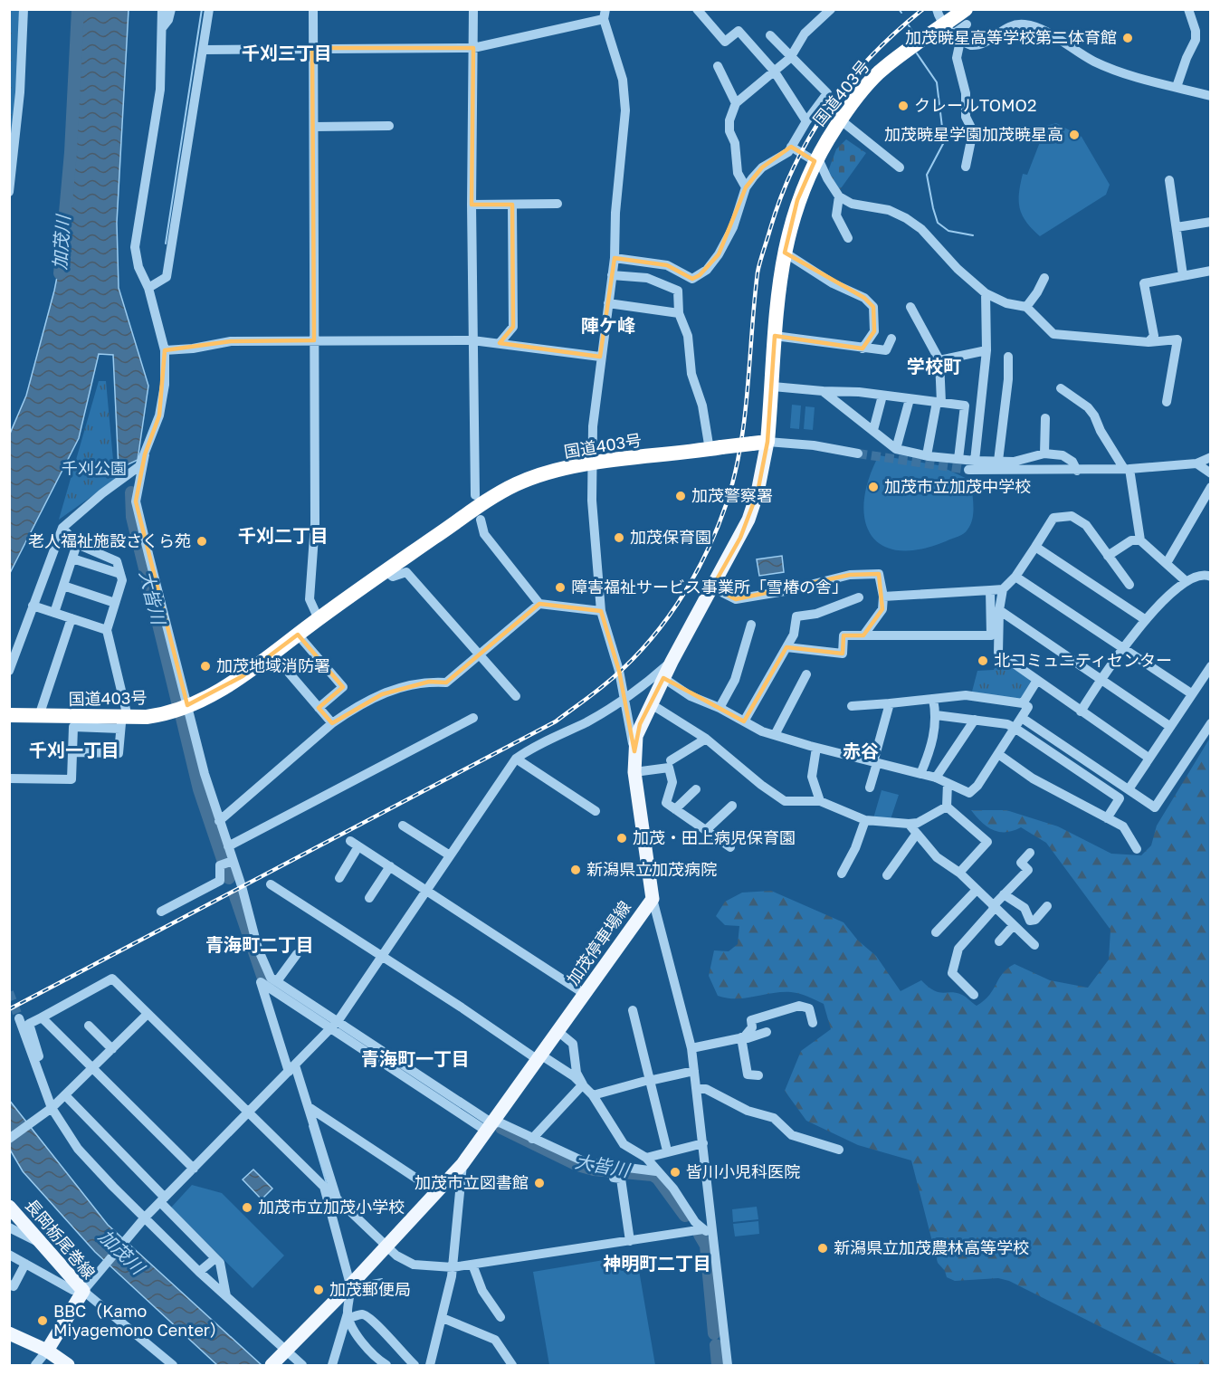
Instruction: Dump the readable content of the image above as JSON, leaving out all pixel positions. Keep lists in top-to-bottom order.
{
  "streets": {
    "highway": ["国道403号"],
    "main road": ["加茂停車場線", "長岡栃尾巻線"]
  },
  "crossings": [
    ["国道403号", "加茂停車場線"]
  ],
  "districts": [
    "千刈三丁目",
    "陣ケ峰",
    "学校町",
    "千刈二丁目",
    "千刈一丁目",
    "赤谷",
    "青海町二丁目",
    "青海町一丁目",
    "神明町二丁目"
  ],
  "water": ["加茂川", "大皆川"],
  "parks": ["千刈公園"],
  "places": [
    "加茂暁星高等学校第二体育館",
    "クレールTOMO2",
    "加茂暁星学園加茂暁星高",
    "加茂市立加茂中学校",
    "加茂警察署",
    "加茂保育園",
    "老人福祉施設さくら苑",
    "障害福祉サービス事業所「雪椿の舎」",
    "北コミュニティセンター",
    "加茂地域消防署",
    "加茂・田上病児保育園",
    "新潟県立加茂病院",
    "皆川小児科医院",
    "加茂市立図書館",
    "加茂市立加茂小学校",
    "新潟県立加茂農林高等学校",
    "加茂郵便局",
    "BBC（Kamo Miyagemono Center）"
  ]
}
